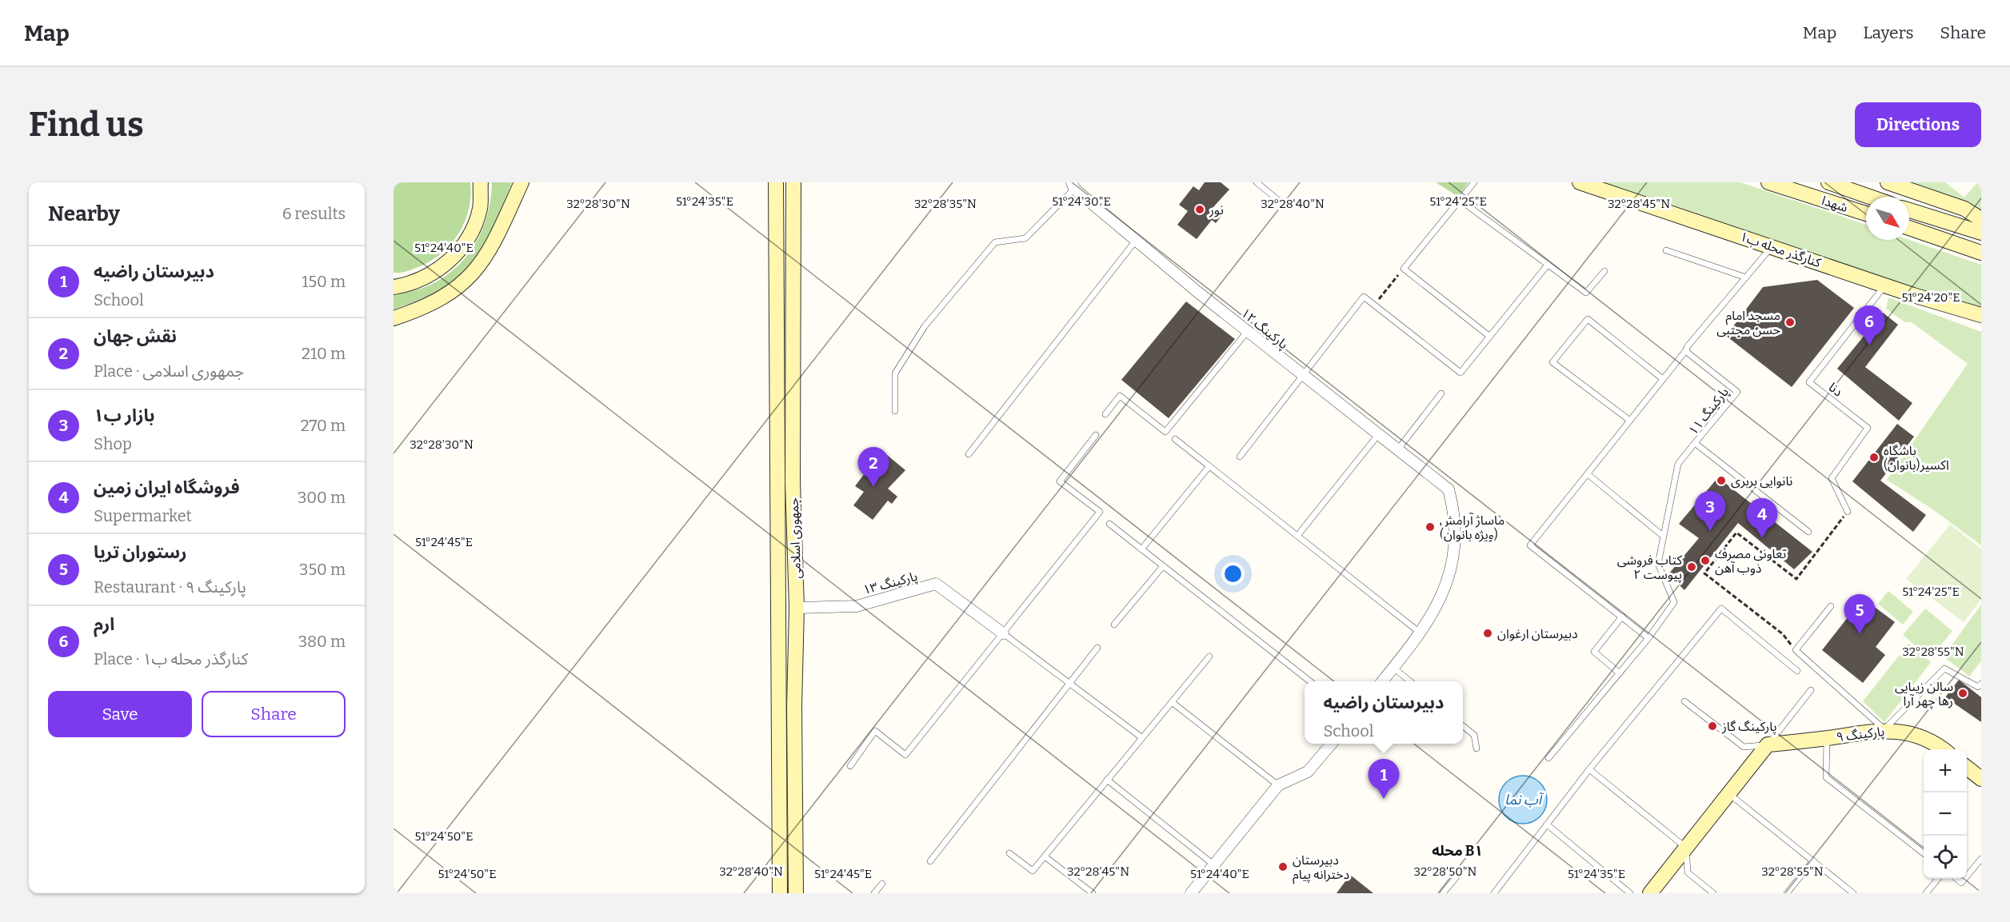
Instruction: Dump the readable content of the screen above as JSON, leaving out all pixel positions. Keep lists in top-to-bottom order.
{
  "streets": {
    "main road": [
      "شهدا",
      "کنارگذر محله ب۱",
      "جمهوری اسلامی",
      "پارکینگ ۹"
    ],
    "street": ["پارکینگ ۱۲", "پارکینگ ۱۳"],
    "lane": ["دنا", "پارکینگ ۱۱"]
  },
  "crossings": [
    ["کنارگذر محله ب۱", "دنا"],
    ["جمهوری اسلامی", "پارکینگ ۱۳"]
  ],
  "districts": ["محله B۱"],
  "water": ["آب نما"],
  "places": [
    "نور",
    "مسجد امام حسن مجتبی",
    "باشگاه اکسیر(بانوان)",
    "نانوایی بربری",
    "ماساژ آرامش (ویژه بانوان)",
    "تعاونی مصرف ذوب آهن",
    "کتاب فروشی پیوست ۲",
    "دبیرستان ارغوان",
    "سالن زیبایی رها چهر آرا",
    "پارکینگ گاز",
    "دبیرستان دخترانه پیام"
  ],
  "north": "bottom right",
  "page": {
    "header": "Map",
    "nav": ["Map", "Layers", "Share"],
    "buttons": [
      "Directions",
      ["Save", "Share"]
    ],
    "title": "Find us",
    "heading": ["Nearby", "6 results"],
    "list": [
      {
        "mark": "1",
        "name": "دبیرستان راضیه",
        "note": "School",
        "value": "150 m"
      },
      {
        "mark": "2",
        "name": "نقش جهان",
        "note": "Place · جمهوری اسلامی",
        "value": "210 m"
      },
      {
        "mark": "3",
        "name": "بازار ب۱",
        "note": "Shop",
        "value": "270 m"
      },
      {
        "mark": "4",
        "name": "فروشگاه ایران زمین",
        "note": "Supermarket",
        "value": "300 m"
      },
      {
        "mark": "5",
        "name": "رستوران تریا",
        "note": "Restaurant · پارکینگ ۹",
        "value": "350 m"
      },
      {
        "mark": "6",
        "name": "ارم",
        "note": "Place · کنارگذر محله ب۱",
        "value": "380 m"
      }
    ],
    "pins": [
      "6",
      "2",
      "3",
      "4",
      "5",
      "1"
    ],
    "popup": ["دبیرستان راضیه", "School"],
    "map_buttons": ["+", "−"]
  },
  "coordinates": [
    "51°24'35\"E",
    "51°24'30\"E",
    "51°24'25\"E",
    "32°28'35\"N",
    "32°28'40\"N",
    "32°28'30\"N",
    "32°28'45\"N",
    "51°24'40\"E",
    "51°24'20\"E",
    "51°24'45\"E",
    "32°28'55\"N",
    "51°24'50\"E",
    "32°28'50\"N"
  ]
}
